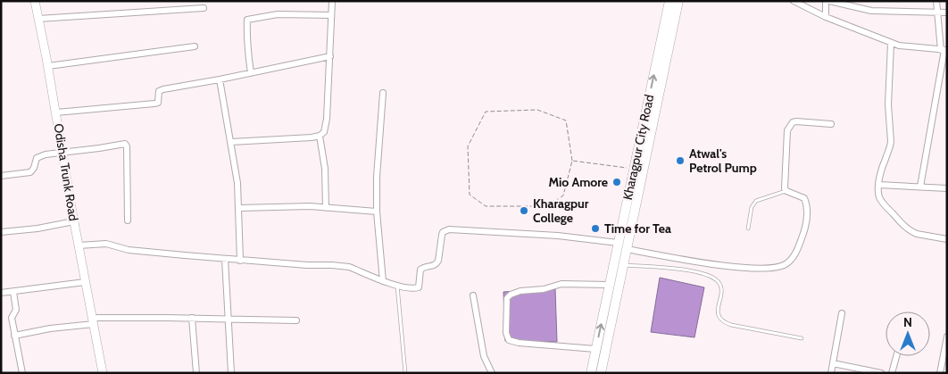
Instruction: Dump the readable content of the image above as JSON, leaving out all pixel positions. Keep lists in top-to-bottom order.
{
  "streets": {
    "main road": ["Kharagpur City Road", "Odisha Trunk Road"]
  },
  "places": [
    "Atwal's Petrol Pump",
    "Mio Amore",
    "Kharagpur College",
    "Time for Tea"
  ],
  "north": "top"
}
